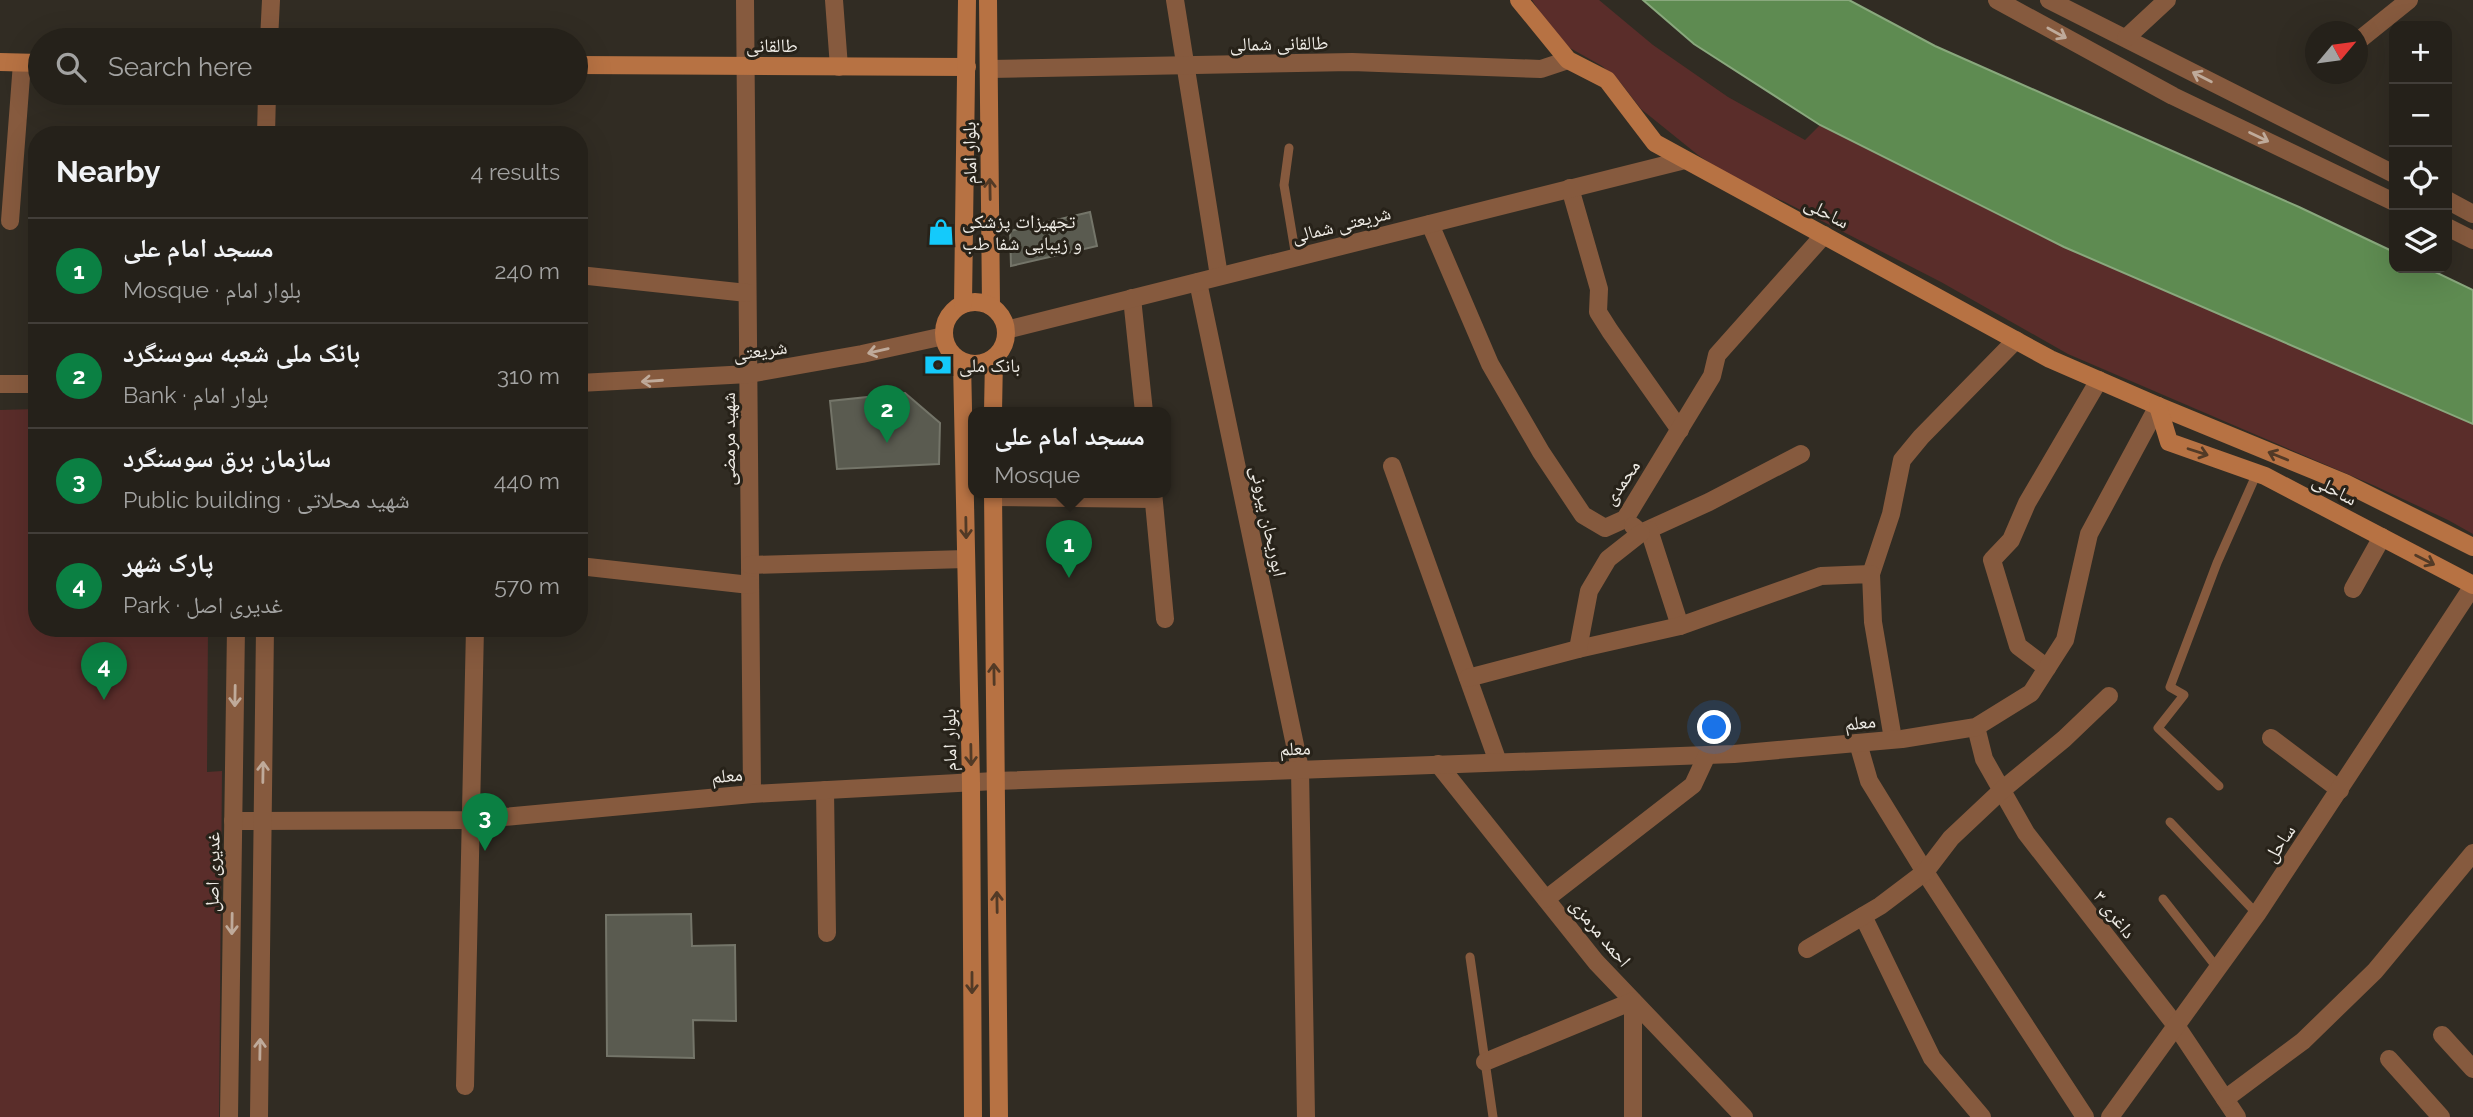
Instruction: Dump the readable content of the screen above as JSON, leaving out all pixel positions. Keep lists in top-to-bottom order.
{
  "streets": {
    "main road": ["طالقانی", "بلوار امام", "ساحلی"],
    "street": [
      "طالقانی شمالی",
      "شریعتی شمالی",
      "شریعتی",
      "شهید مرمضی",
      "محمدی",
      "ابوریحان بیرونی",
      "معلم",
      "ساحل",
      "غدیری اصل",
      "داغری ۳",
      "احمد مرمزی"
    ]
  },
  "crossings": [
    ["طالقانی شمالی", "بلوار امام"],
    ["طالقانی شمالی", "ساحلی"],
    ["طالقانی", "بلوار امام"],
    ["طالقانی", "شهید مرمضی"],
    ["بلوار امام", "شریعتی شمالی"],
    ["بلوار امام", "شریعتی"],
    ["بلوار امام", "معلم"],
    ["ساحلی", "شریعتی شمالی"],
    ["ساحلی", "محمدی"],
    ["ساحلی", "معلم"],
    ["ساحلی", "ساحل"],
    ["شریعتی شمالی", "شریعتی"],
    ["شریعتی شمالی", "محمدی"],
    ["شریعتی شمالی", "ابوریحان بیرونی"],
    ["شریعتی", "شهید مرمضی"],
    ["شهید مرمضی", "معلم"],
    ["ابوریحان بیرونی", "معلم"],
    ["معلم", "غدیری اصل"],
    ["معلم", "داغری ۳"],
    ["معلم", "احمد مرمزی"],
    ["ساحل", "داغری ۳"]
  ],
  "places": {
    "shop": ["تجهیزات پزشکی و زیبایی شفا طب"],
    "bank": ["بانک ملی"]
  },
  "north": "top right",
  "page": {
    "map_buttons": ["+", "−"],
    "search": "Search here",
    "heading": ["Nearby", "4 results"],
    "list": [
      {
        "mark": "1",
        "name": "مسجد امام علی",
        "note": "Mosque · بلوار امام",
        "value": "240 m"
      },
      {
        "mark": "2",
        "name": "بانک ملی شعبه سوسنگرد",
        "note": "Bank · بلوار امام",
        "value": "310 m"
      },
      {
        "mark": "3",
        "name": "سازمان برق سوسنگرد",
        "note": "Public building · شهید محلاتی",
        "value": "440 m"
      },
      {
        "mark": "4",
        "name": "پارک شهر",
        "note": "Park · غدیری اصل",
        "value": "570 m"
      }
    ],
    "pins": [
      "2",
      "1",
      "4",
      "3"
    ],
    "popup": ["مسجد امام علی", "Mosque"]
  }
}
